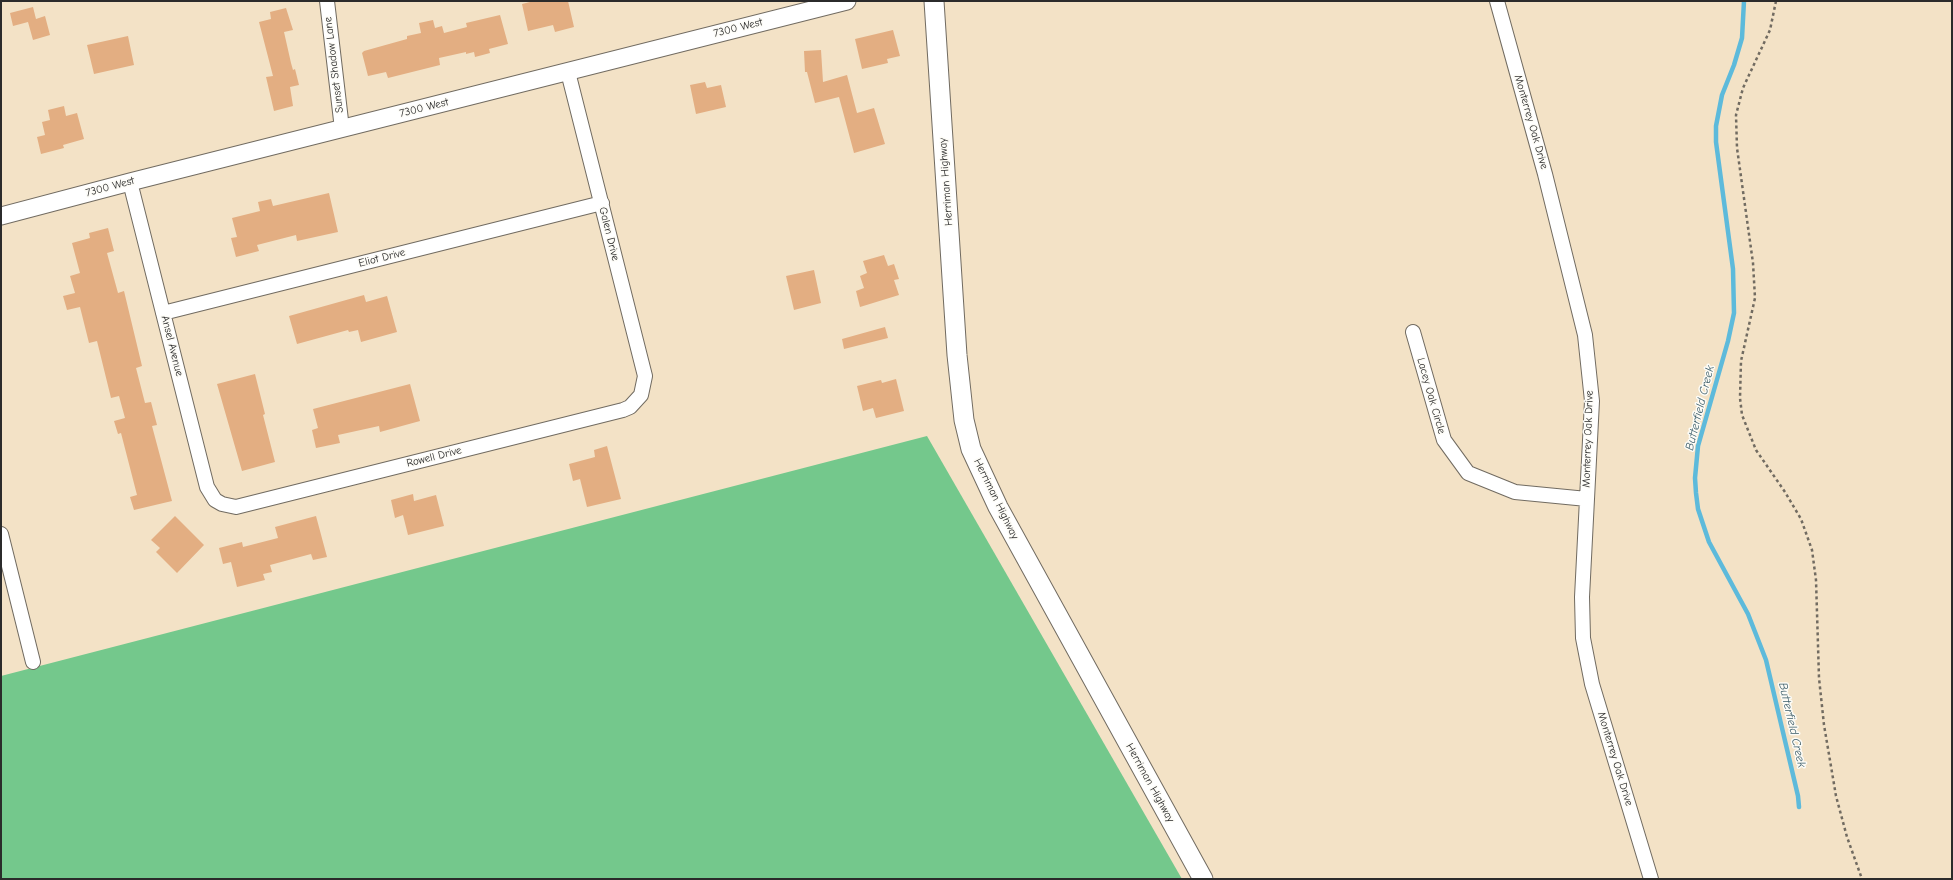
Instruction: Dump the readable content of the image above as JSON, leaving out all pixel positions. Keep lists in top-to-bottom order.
{
  "streets": {
    "main road": ["Herriman Highway"],
    "street": [
      "7300 West",
      "Sunset Shadow Lane",
      "Monterrey Oak Drive",
      "Galen Drive",
      "Eliot Drive",
      "Ansel Avenue",
      "Lacey Oak Circle",
      "Rowell Drive"
    ]
  },
  "crossings": [
    ["7300 West", "Sunset Shadow Lane"],
    ["7300 West", "Galen Drive"],
    ["7300 West", "Ansel Avenue"],
    ["Monterrey Oak Drive", "Lacey Oak Circle"],
    ["Galen Drive", "Eliot Drive"],
    ["Galen Drive", "Rowell Drive"],
    ["Eliot Drive", "Ansel Avenue"],
    ["Ansel Avenue", "Rowell Drive"]
  ],
  "water": ["Butterfield Creek"]
}
